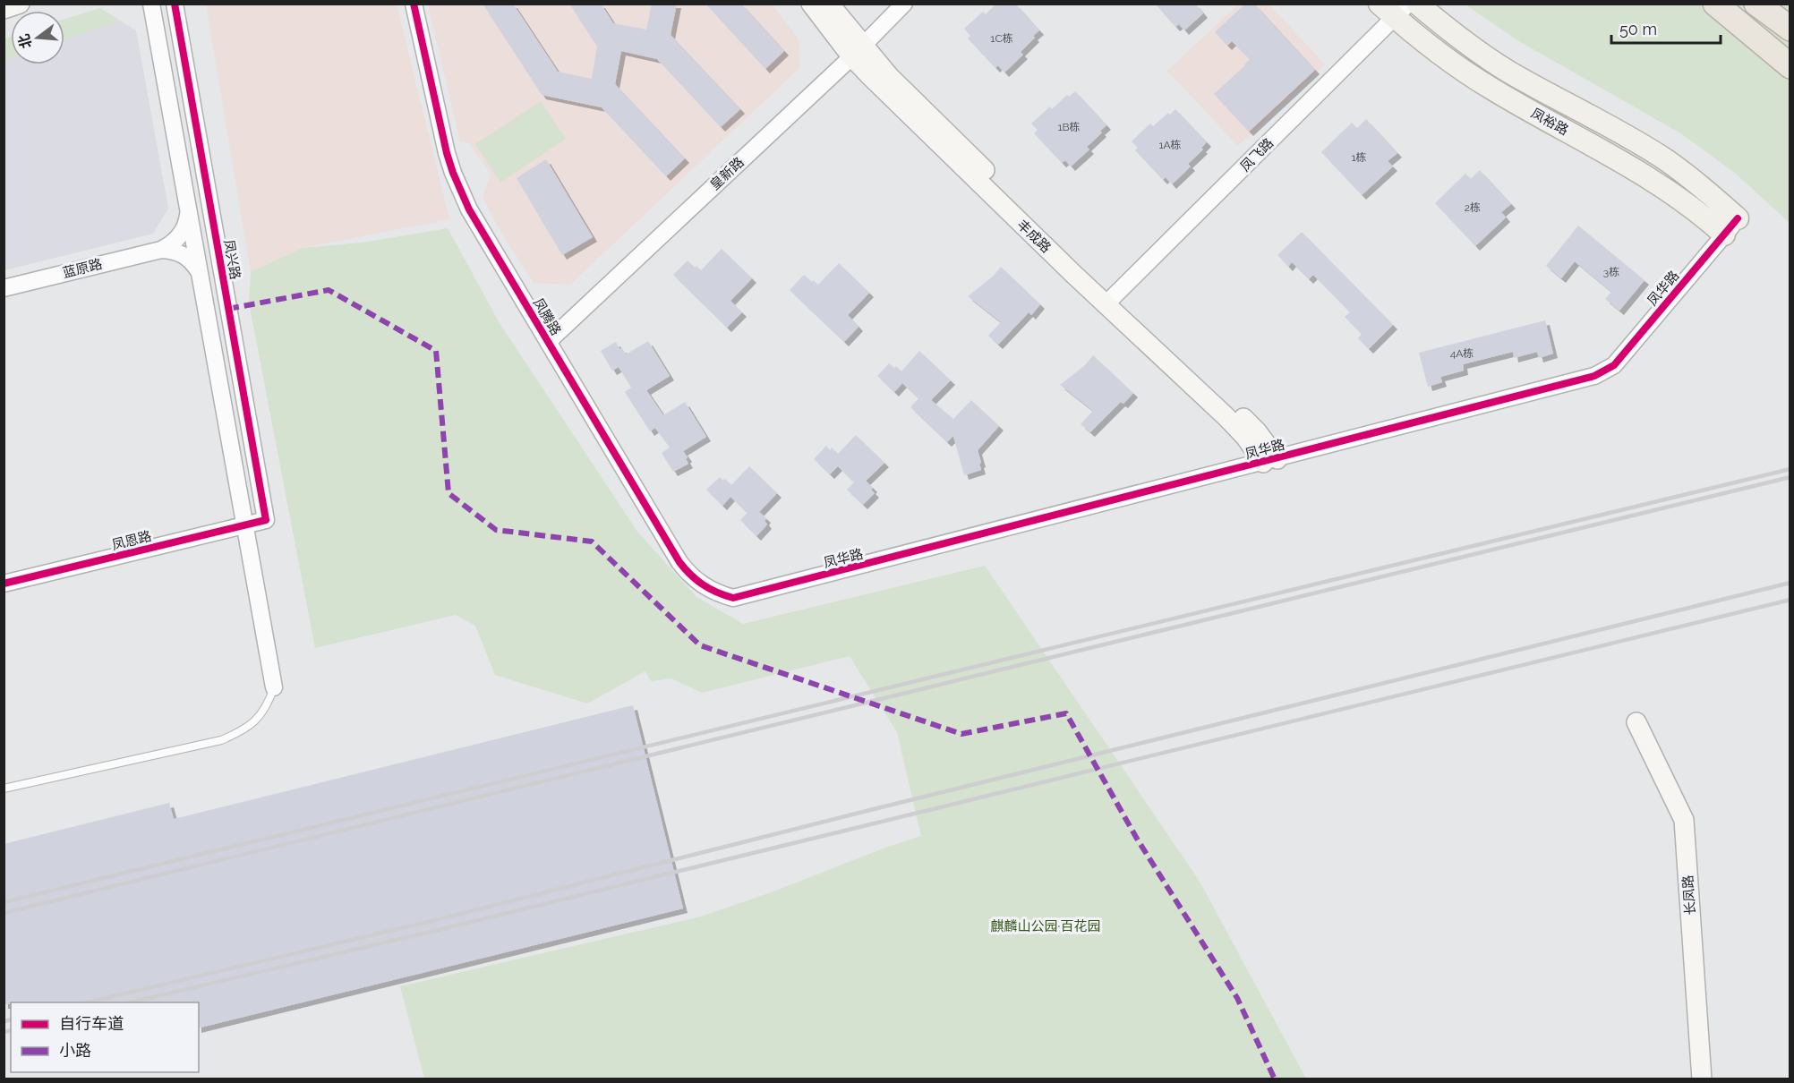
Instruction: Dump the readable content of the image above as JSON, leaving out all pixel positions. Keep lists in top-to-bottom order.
{
  "streets": {
    "main road": ["凤裕路", "丰成路", "长凤路"],
    "street": [
      "凤飞路",
      "皇新路",
      "凤兴路",
      "蓝原路",
      "凤华路",
      "凤腾路",
      "凤恩路"
    ]
  },
  "crossings": [
    ["凤裕路", "凤飞路"],
    ["凤裕路", "凤华路"],
    ["凤飞路", "丰成路"],
    ["皇新路", "丰成路"],
    ["皇新路", "凤腾路"],
    ["丰成路", "凤华路"],
    ["凤兴路", "凤恩路"],
    ["凤华路", "凤腾路"]
  ],
  "parks": ["麒麟山公园·百花园"],
  "house_numbers": [
    "1C栋",
    "1B栋",
    "1A栋",
    "1栋",
    "2栋",
    "3栋",
    "4A栋"
  ],
  "legend": ["自行车道", "小路"],
  "scale_bar": "50 m",
  "north": "left"
}
